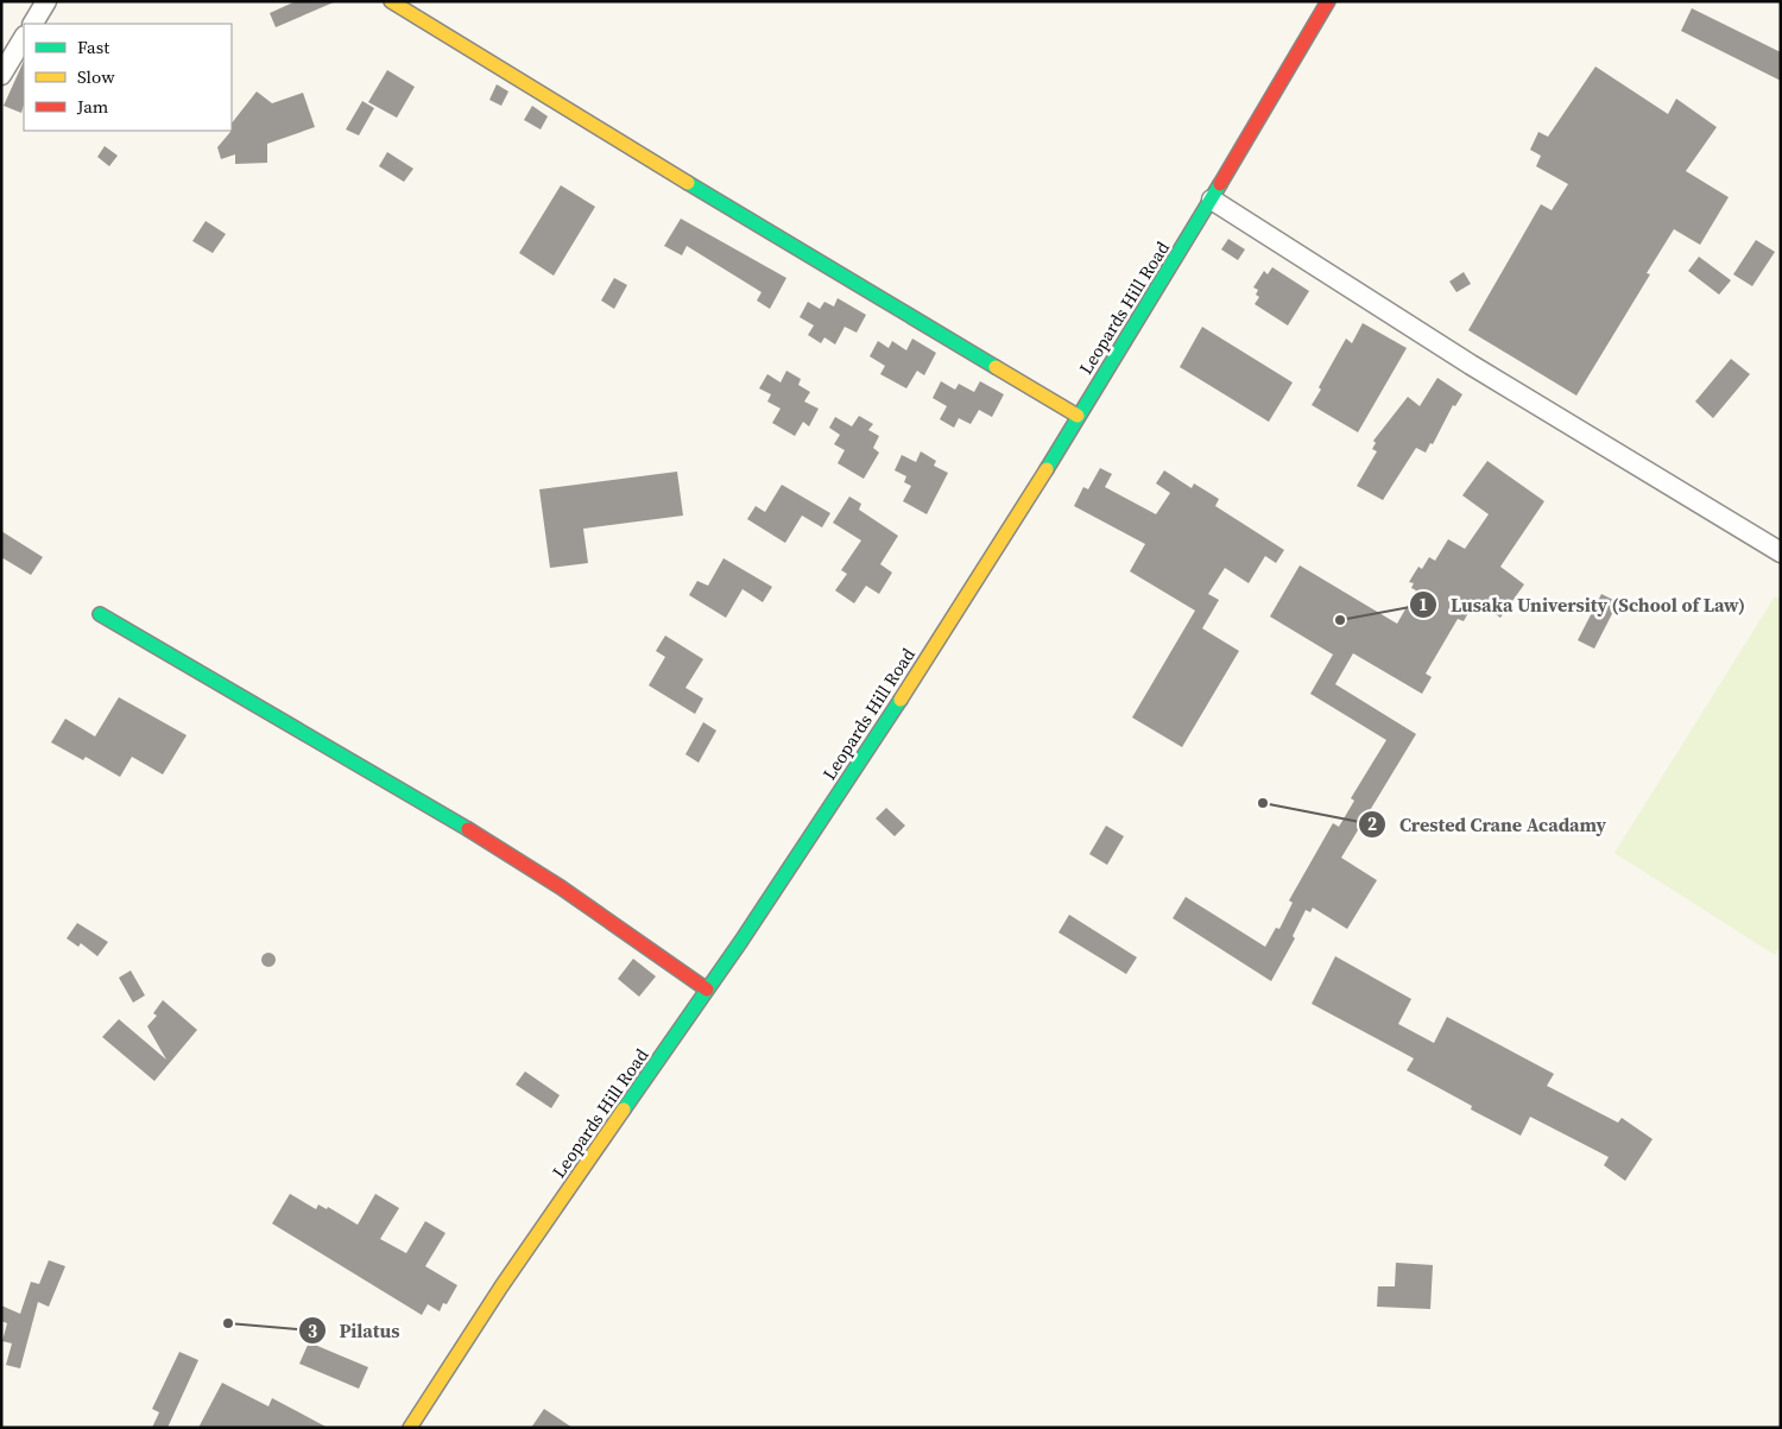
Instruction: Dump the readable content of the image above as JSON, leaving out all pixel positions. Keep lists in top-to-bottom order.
{
  "streets": {
    "main road": ["Leopards Hill Road"]
  },
  "places": ["Lusaka University (School of Law)", "Crested Crane Acadamy", "Pilatus"],
  "legend": ["Fast", "Slow", "Jam"]
}
